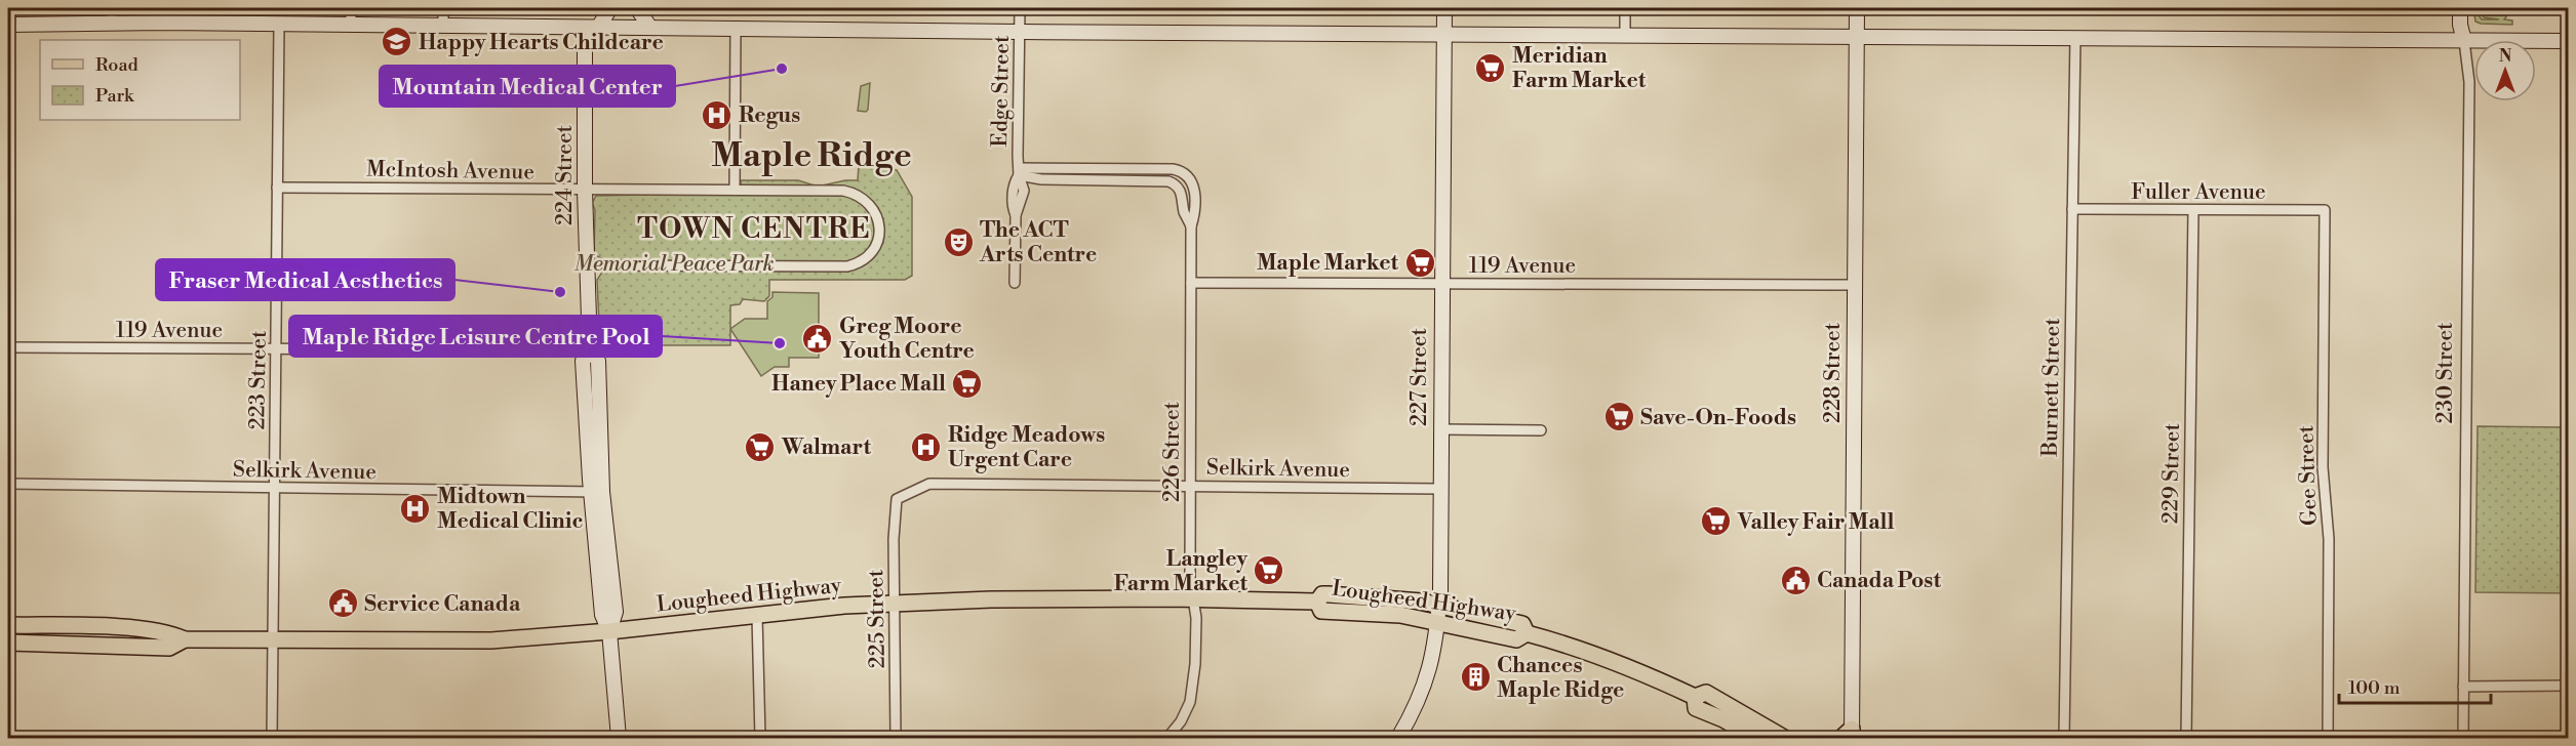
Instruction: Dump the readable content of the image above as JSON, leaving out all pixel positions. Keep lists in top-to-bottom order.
{
  "streets": {
    "main road": [
      "224 Street",
      "228 Street",
      "230 Street",
      "227 Street",
      "Lougheed Highway"
    ],
    "street": [
      "Edge Street",
      "McIntosh Avenue",
      "Fuller Avenue",
      "119 Avenue",
      "223 Street",
      "Burnett Street",
      "226 Street",
      "Selkirk Avenue",
      "229 Street",
      "Gee Street",
      "225 Street"
    ]
  },
  "crossings": [
    ["Edge Street", "226 Street"],
    ["McIntosh Avenue", "224 Street"],
    ["McIntosh Avenue", "223 Street"],
    ["224 Street", "119 Avenue"],
    ["224 Street", "Selkirk Avenue"],
    ["224 Street", "Lougheed Highway"],
    ["Fuller Avenue", "Burnett Street"],
    ["Fuller Avenue", "229 Street"],
    ["Fuller Avenue", "Gee Street"],
    ["119 Avenue", "228 Street"],
    ["119 Avenue", "227 Street"],
    ["119 Avenue", "223 Street"],
    ["119 Avenue", "226 Street"],
    ["227 Street", "Selkirk Avenue"],
    ["227 Street", "Lougheed Highway"],
    ["223 Street", "Selkirk Avenue"],
    ["223 Street", "Lougheed Highway"],
    ["226 Street", "Selkirk Avenue"],
    ["226 Street", "Lougheed Highway"],
    ["Selkirk Avenue", "225 Street"],
    ["Lougheed Highway", "225 Street"]
  ],
  "districts": ["Maple Ridge", "TOWN CENTRE"],
  "parks": ["Memorial Peace Park"],
  "places": {
    "school or university": ["Happy Hearts Childcare"],
    "supermarket": [
      "Meridian Farm Market",
      "Maple Market",
      "Haney Place Mall",
      "Save-On-Foods",
      "Walmart",
      "Valley Fair Mall",
      "Langley Farm Market"
    ],
    "other": ["Mountain Medical Center", "Fraser Medical Aesthetics", "Maple Ridge Leisure Centre Pool"],
    "hospital": ["Regus", "Ridge Meadows Urgent Care", "Midtown Medical Clinic"],
    "theatre": ["The ACT Arts Centre"],
    "public building": ["Greg Moore Youth Centre", "Canada Post", "Service Canada"],
    "building": ["Chances Maple Ridge"]
  },
  "legend": ["Road", "Park"],
  "scale_bar": "100 m",
  "north": "top"
}
